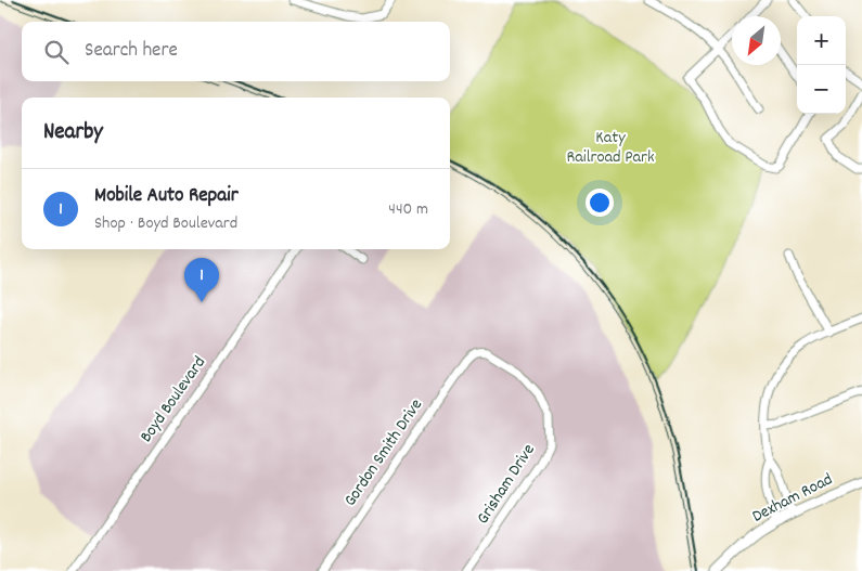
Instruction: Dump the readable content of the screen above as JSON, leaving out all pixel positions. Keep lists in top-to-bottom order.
{
  "streets": {
    "street": [
      "Boyd Boulevard",
      "Gordon Smith Drive",
      "Grisham Drive",
      "Dexham Road"
    ]
  },
  "crossings": [
    ["Gordon Smith Drive", "Grisham Drive"]
  ],
  "parks": ["Katy Railroad Park"],
  "north": "bottom left",
  "page": {
    "map_buttons": ["+", "−"],
    "search": "Search here",
    "heading": "Nearby",
    "list": [
      {
        "mark": "1",
        "name": "Mobile Auto Repair",
        "note": "Shop · Boyd Boulevard",
        "value": "440 m"
      }
    ],
    "pins": "1"
  }
}
